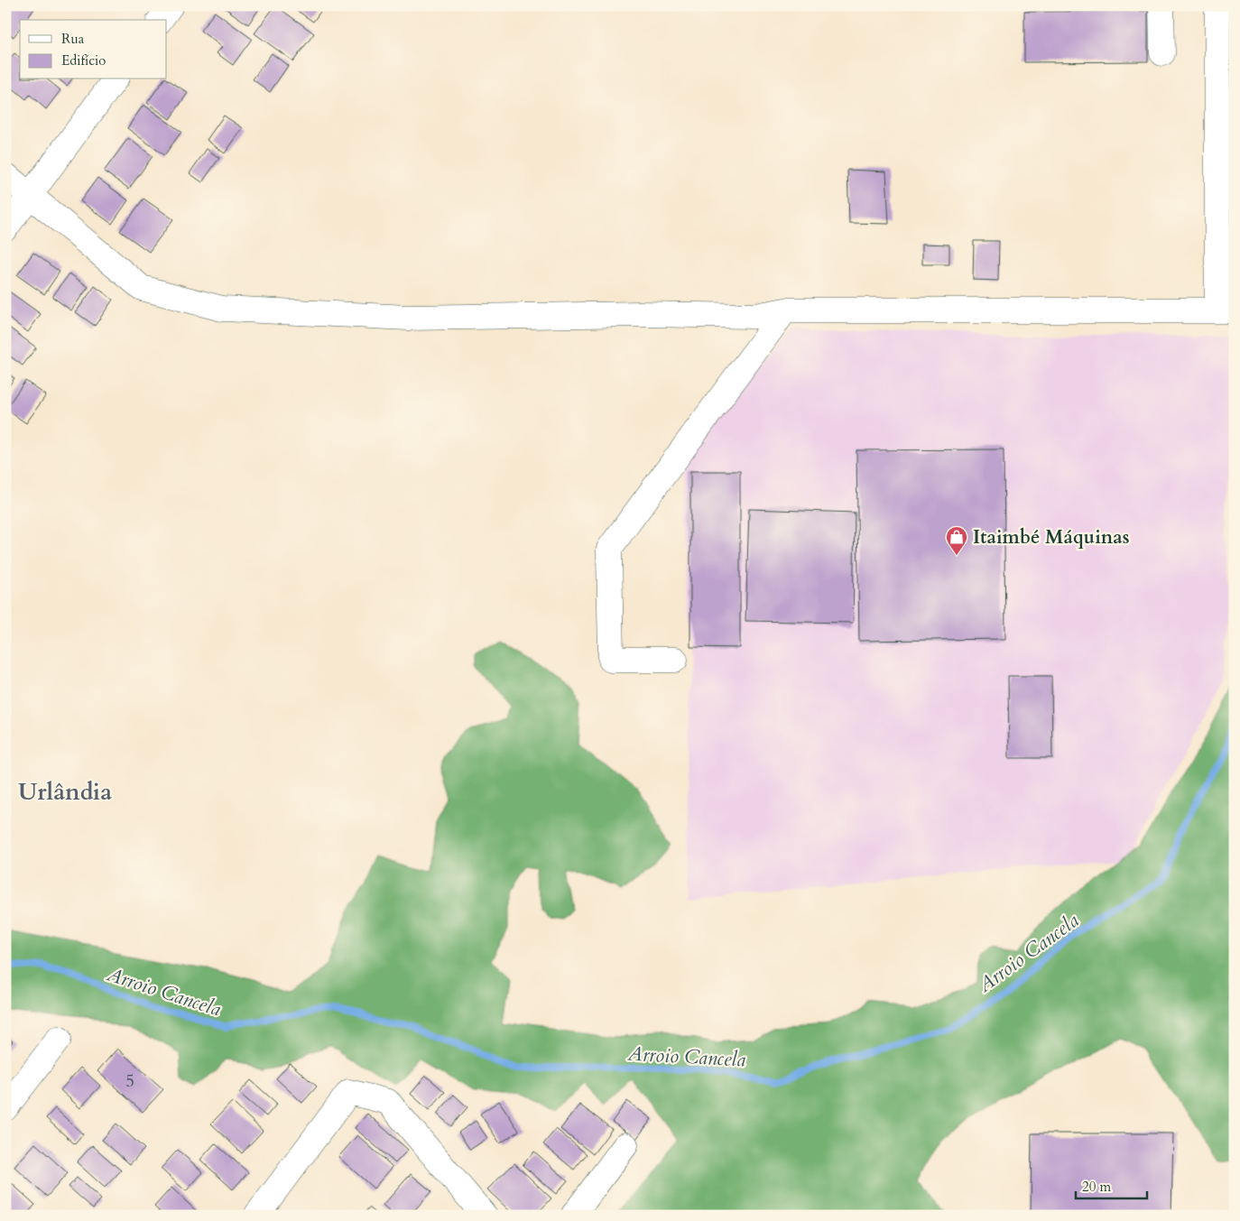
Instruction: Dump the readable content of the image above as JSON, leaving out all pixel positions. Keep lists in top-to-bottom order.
{
  "districts": ["Urlândia"],
  "water": ["Arroio Cancela"],
  "places": {
    "shop": ["Itaimbé Máquinas"]
  },
  "house_numbers": ["5"],
  "legend": ["Rua", "Edifício"],
  "scale_bar": "20 m"
}
